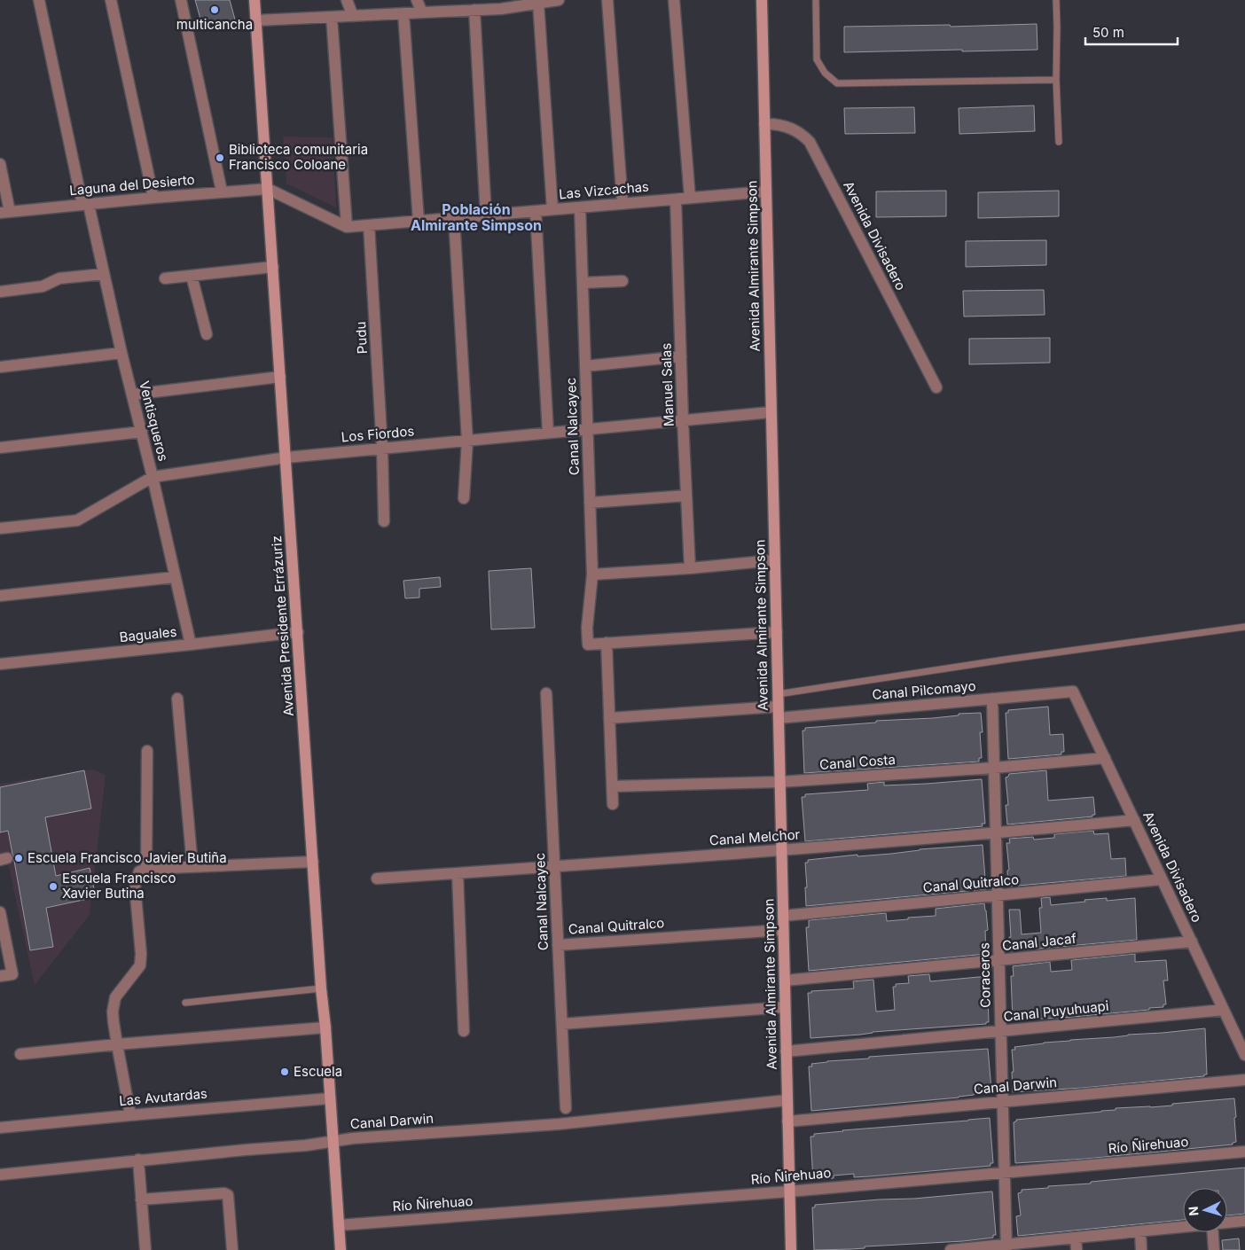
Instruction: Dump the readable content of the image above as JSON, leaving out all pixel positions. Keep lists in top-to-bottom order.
{
  "streets": {
    "street": [
      "Laguna del Desierto",
      "Las Vizcachas",
      "Avenida Divisadero",
      "Avenida Almirante Simpson",
      "Pudu",
      "Manuel Salas",
      "Ventisqueros",
      "Canal Nalcayec",
      "Los Fiordos",
      "Avenida Presidente Errázuriz",
      "Baguales",
      "Canal Pilcomayo",
      "Canal Costa",
      "Canal Melchor",
      "Canal Quitralco",
      "Canal Jacaf",
      "Coraceros",
      "Canal Puyuhuapi",
      "Canal Darwin",
      "Las Avutardas",
      "Río Ñirehuao"
    ]
  },
  "crossings": [
    ["Laguna del Desierto", "Ventisqueros"],
    ["Laguna del Desierto", "Avenida Presidente Errázuriz"],
    ["Las Vizcachas", "Avenida Almirante Simpson"],
    ["Las Vizcachas", "Pudu"],
    ["Las Vizcachas", "Manuel Salas"],
    ["Las Vizcachas", "Canal Nalcayec"],
    ["Avenida Divisadero", "Avenida Almirante Simpson"],
    ["Avenida Divisadero", "Canal Pilcomayo"],
    ["Avenida Divisadero", "Canal Costa"],
    ["Avenida Divisadero", "Canal Melchor"],
    ["Avenida Divisadero", "Canal Quitralco"],
    ["Avenida Divisadero", "Canal Jacaf"],
    ["Avenida Divisadero", "Canal Puyuhuapi"],
    ["Avenida Almirante Simpson", "Los Fiordos"],
    ["Avenida Almirante Simpson", "Canal Pilcomayo"],
    ["Avenida Almirante Simpson", "Canal Costa"],
    ["Avenida Almirante Simpson", "Canal Melchor"],
    ["Avenida Almirante Simpson", "Canal Quitralco"],
    ["Avenida Almirante Simpson", "Canal Jacaf"],
    ["Avenida Almirante Simpson", "Canal Puyuhuapi"],
    ["Avenida Almirante Simpson", "Canal Darwin"],
    ["Avenida Almirante Simpson", "Río Ñirehuao"],
    ["Pudu", "Los Fiordos"],
    ["Manuel Salas", "Los Fiordos"],
    ["Ventisqueros", "Los Fiordos"],
    ["Ventisqueros", "Baguales"],
    ["Canal Nalcayec", "Los Fiordos"],
    ["Canal Nalcayec", "Canal Melchor"],
    ["Canal Nalcayec", "Canal Quitralco"],
    ["Los Fiordos", "Avenida Presidente Errázuriz"],
    ["Avenida Presidente Errázuriz", "Baguales"],
    ["Avenida Presidente Errázuriz", "Canal Darwin"],
    ["Avenida Presidente Errázuriz", "Las Avutardas"],
    ["Avenida Presidente Errázuriz", "Río Ñirehuao"],
    ["Canal Pilcomayo", "Coraceros"],
    ["Canal Costa", "Coraceros"],
    ["Canal Melchor", "Coraceros"],
    ["Canal Quitralco", "Coraceros"],
    ["Canal Jacaf", "Coraceros"],
    ["Coraceros", "Canal Puyuhuapi"],
    ["Coraceros", "Canal Darwin"],
    ["Coraceros", "Río Ñirehuao"]
  ],
  "districts": ["Población Almirante Simpson"],
  "places": [
    "multicancha",
    "Biblioteca comunitaria Francisco Coloane",
    "Escuela Francisco Javier Butiña",
    "Escuela Francisco Xavier Butina",
    "Escuela"
  ],
  "scale_bar": "50 m",
  "north": "left"
}
